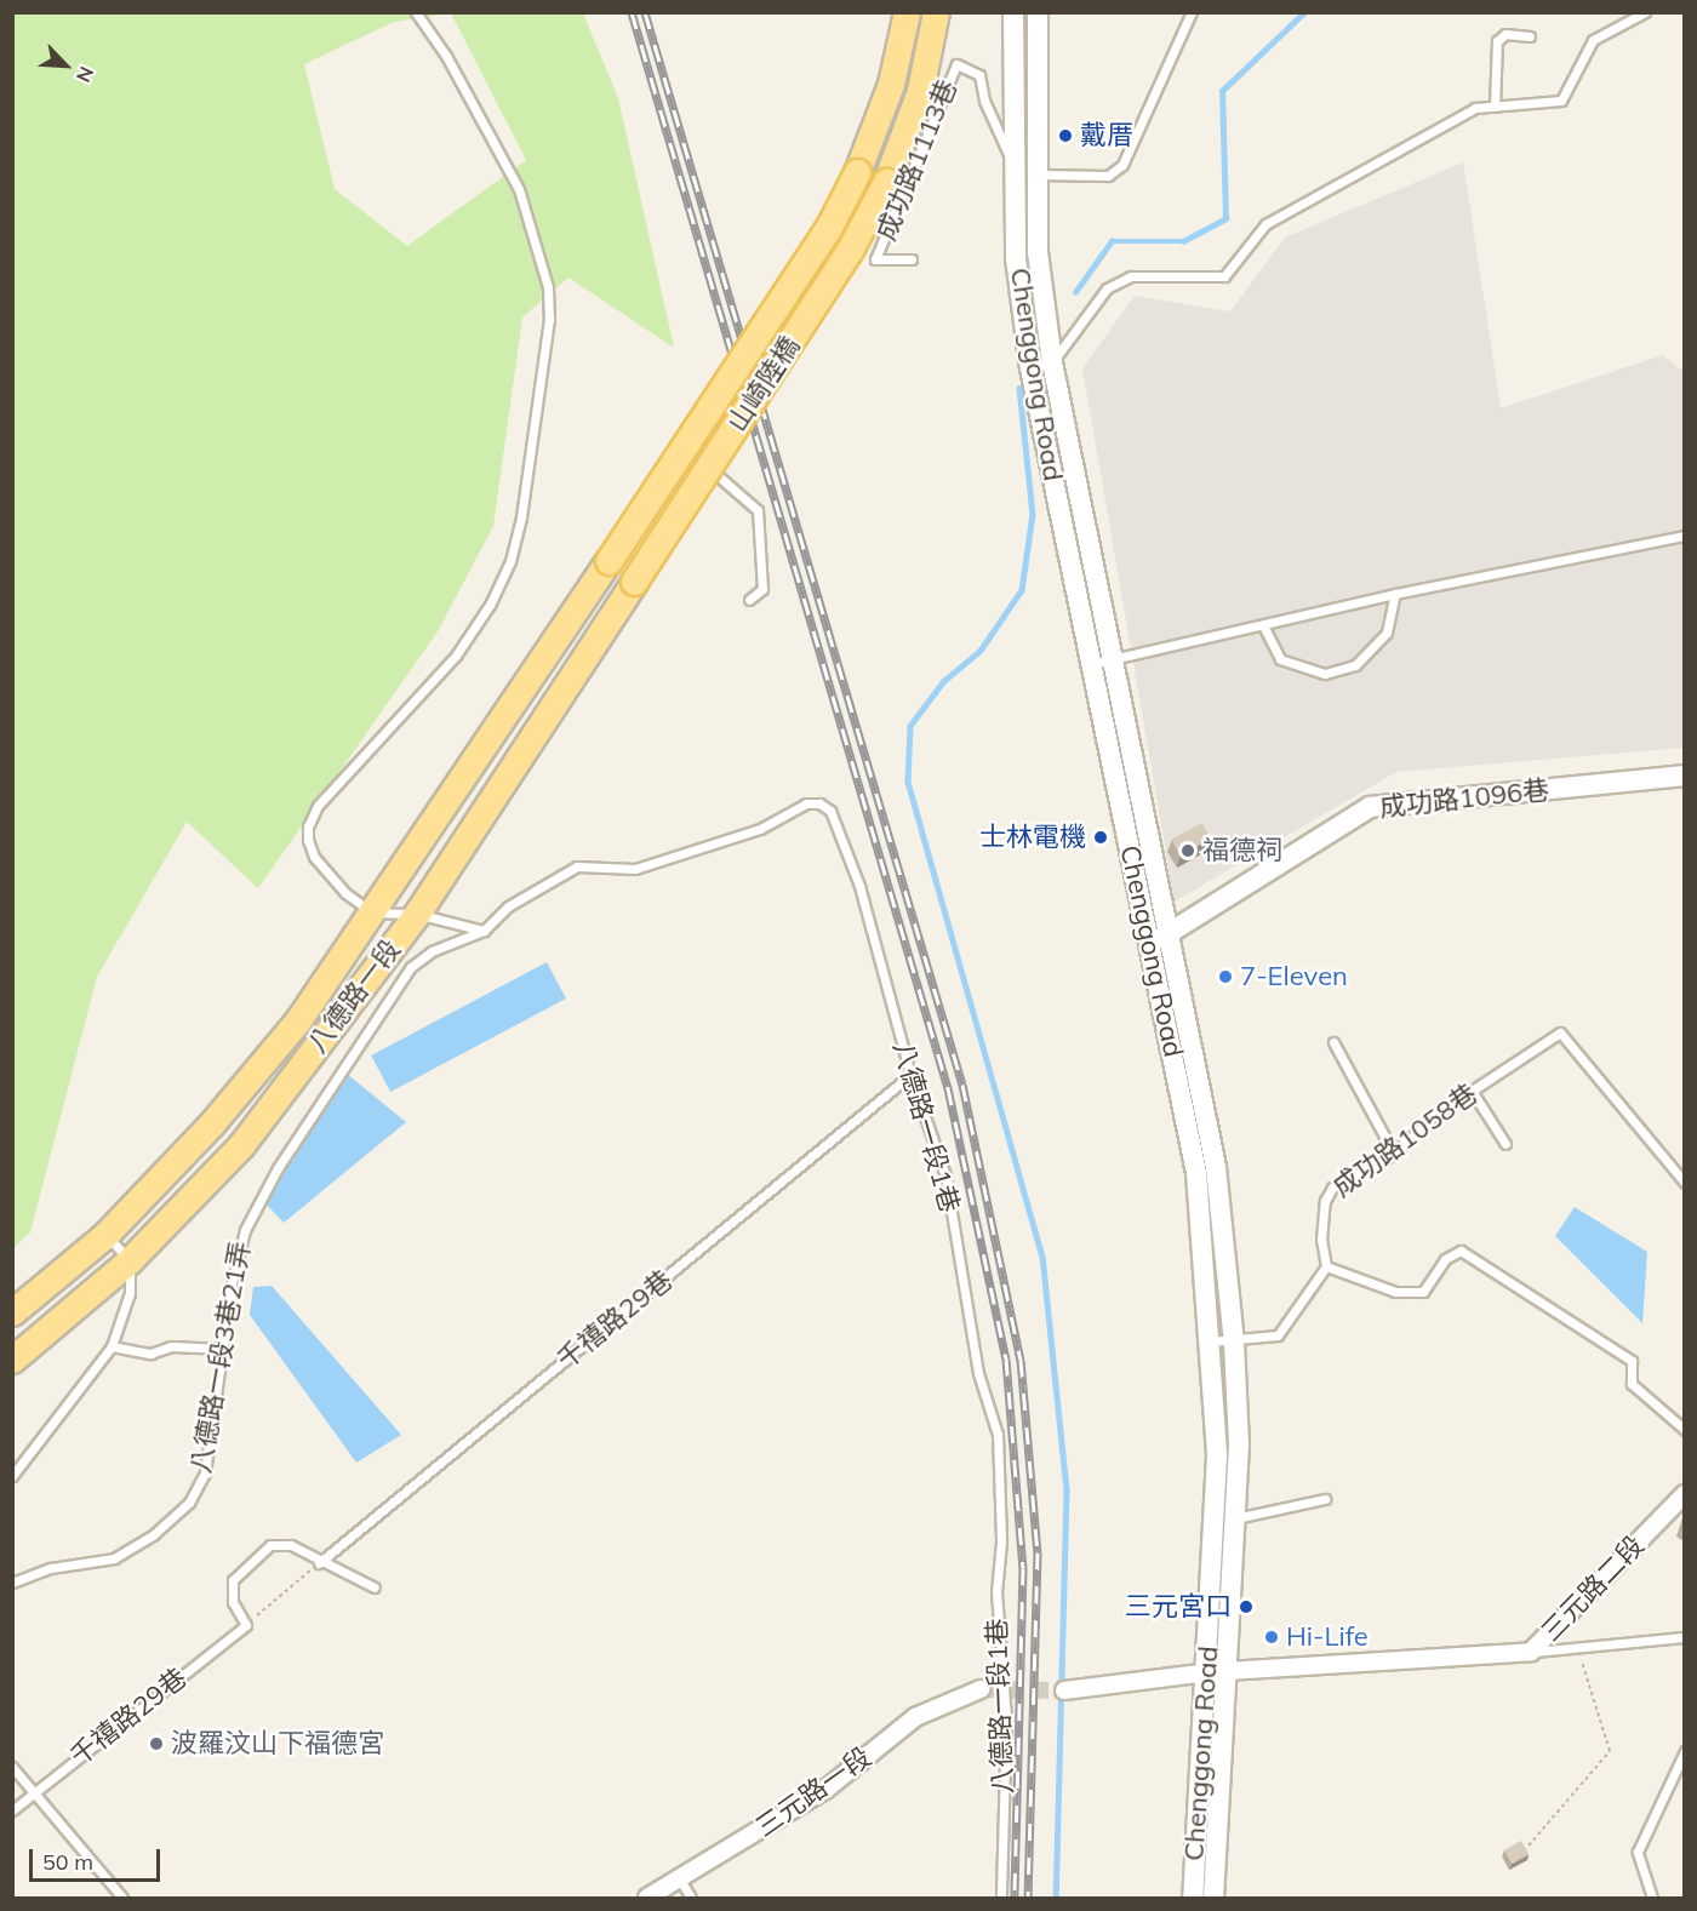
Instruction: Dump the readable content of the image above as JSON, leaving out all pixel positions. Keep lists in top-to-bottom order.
{
  "streets": {
    "main road": ["山崎陸橋", "八德路一段"],
    "street": [
      "Chenggong Road",
      "成功路1096巷",
      "三元路二段",
      "三元路一段"
    ],
    "lane": [
      "成功路1113巷",
      "八德路一段1巷",
      "成功路1058巷",
      "千禧路29巷",
      "八德路一段3巷21弄"
    ]
  },
  "crossings": [
    ["成功路1113巷", "Chenggong Road"],
    ["Chenggong Road", "成功路1096巷"],
    ["Chenggong Road", "三元路二段"],
    ["山崎陸橋", "八德路一段"],
    ["八德路一段1巷", "千禧路29巷"],
    ["八德路一段1巷", "八德路一段3巷21弄"]
  ],
  "places": [
    "戴厝",
    "士林電機",
    "福德祠",
    "7-Eleven",
    "三元宮口",
    "Hi-Life",
    "波羅汶山下福德宮"
  ],
  "scale_bar": "50 m",
  "north": "bottom right"
}
